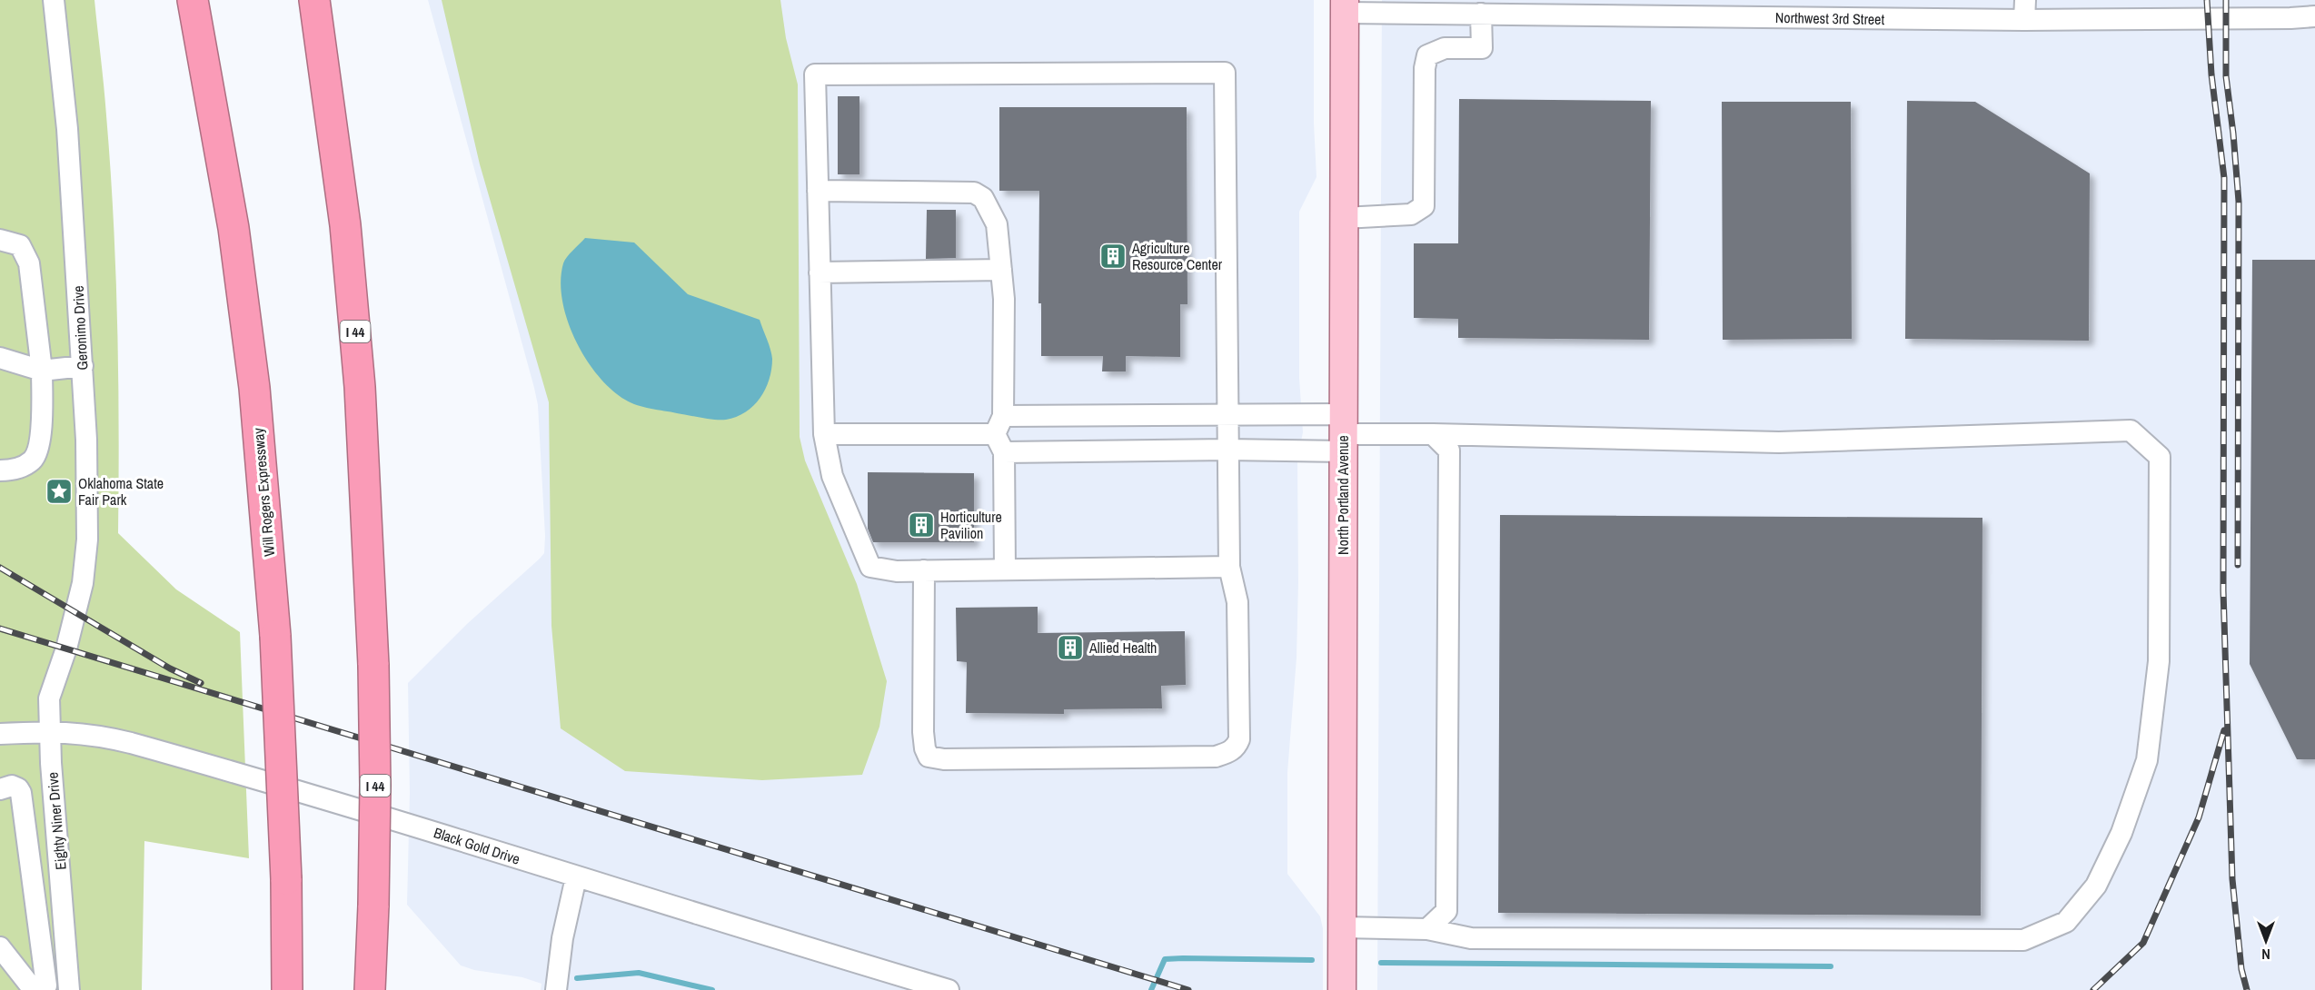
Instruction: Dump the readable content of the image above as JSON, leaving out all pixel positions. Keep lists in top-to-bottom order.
{
  "streets": {
    "highway": ["I 44", "Will Rogers Expressway"],
    "main road": ["North Portland Avenue"],
    "street": [
      "Northwest 3rd Street",
      "Geronimo Drive",
      "Eighty Niner Drive",
      "Black Gold Drive"
    ]
  },
  "crossings": [
    ["Northwest 3rd Street", "North Portland Avenue"],
    ["Geronimo Drive", "Eighty Niner Drive"],
    ["Eighty Niner Drive", "Black Gold Drive"]
  ],
  "places": {
    "building": ["Agriculture Resource Center", "Horticulture Pavilion", "Allied Health"],
    "place": ["Oklahoma State Fair Park"]
  },
  "north": "bottom"
}
